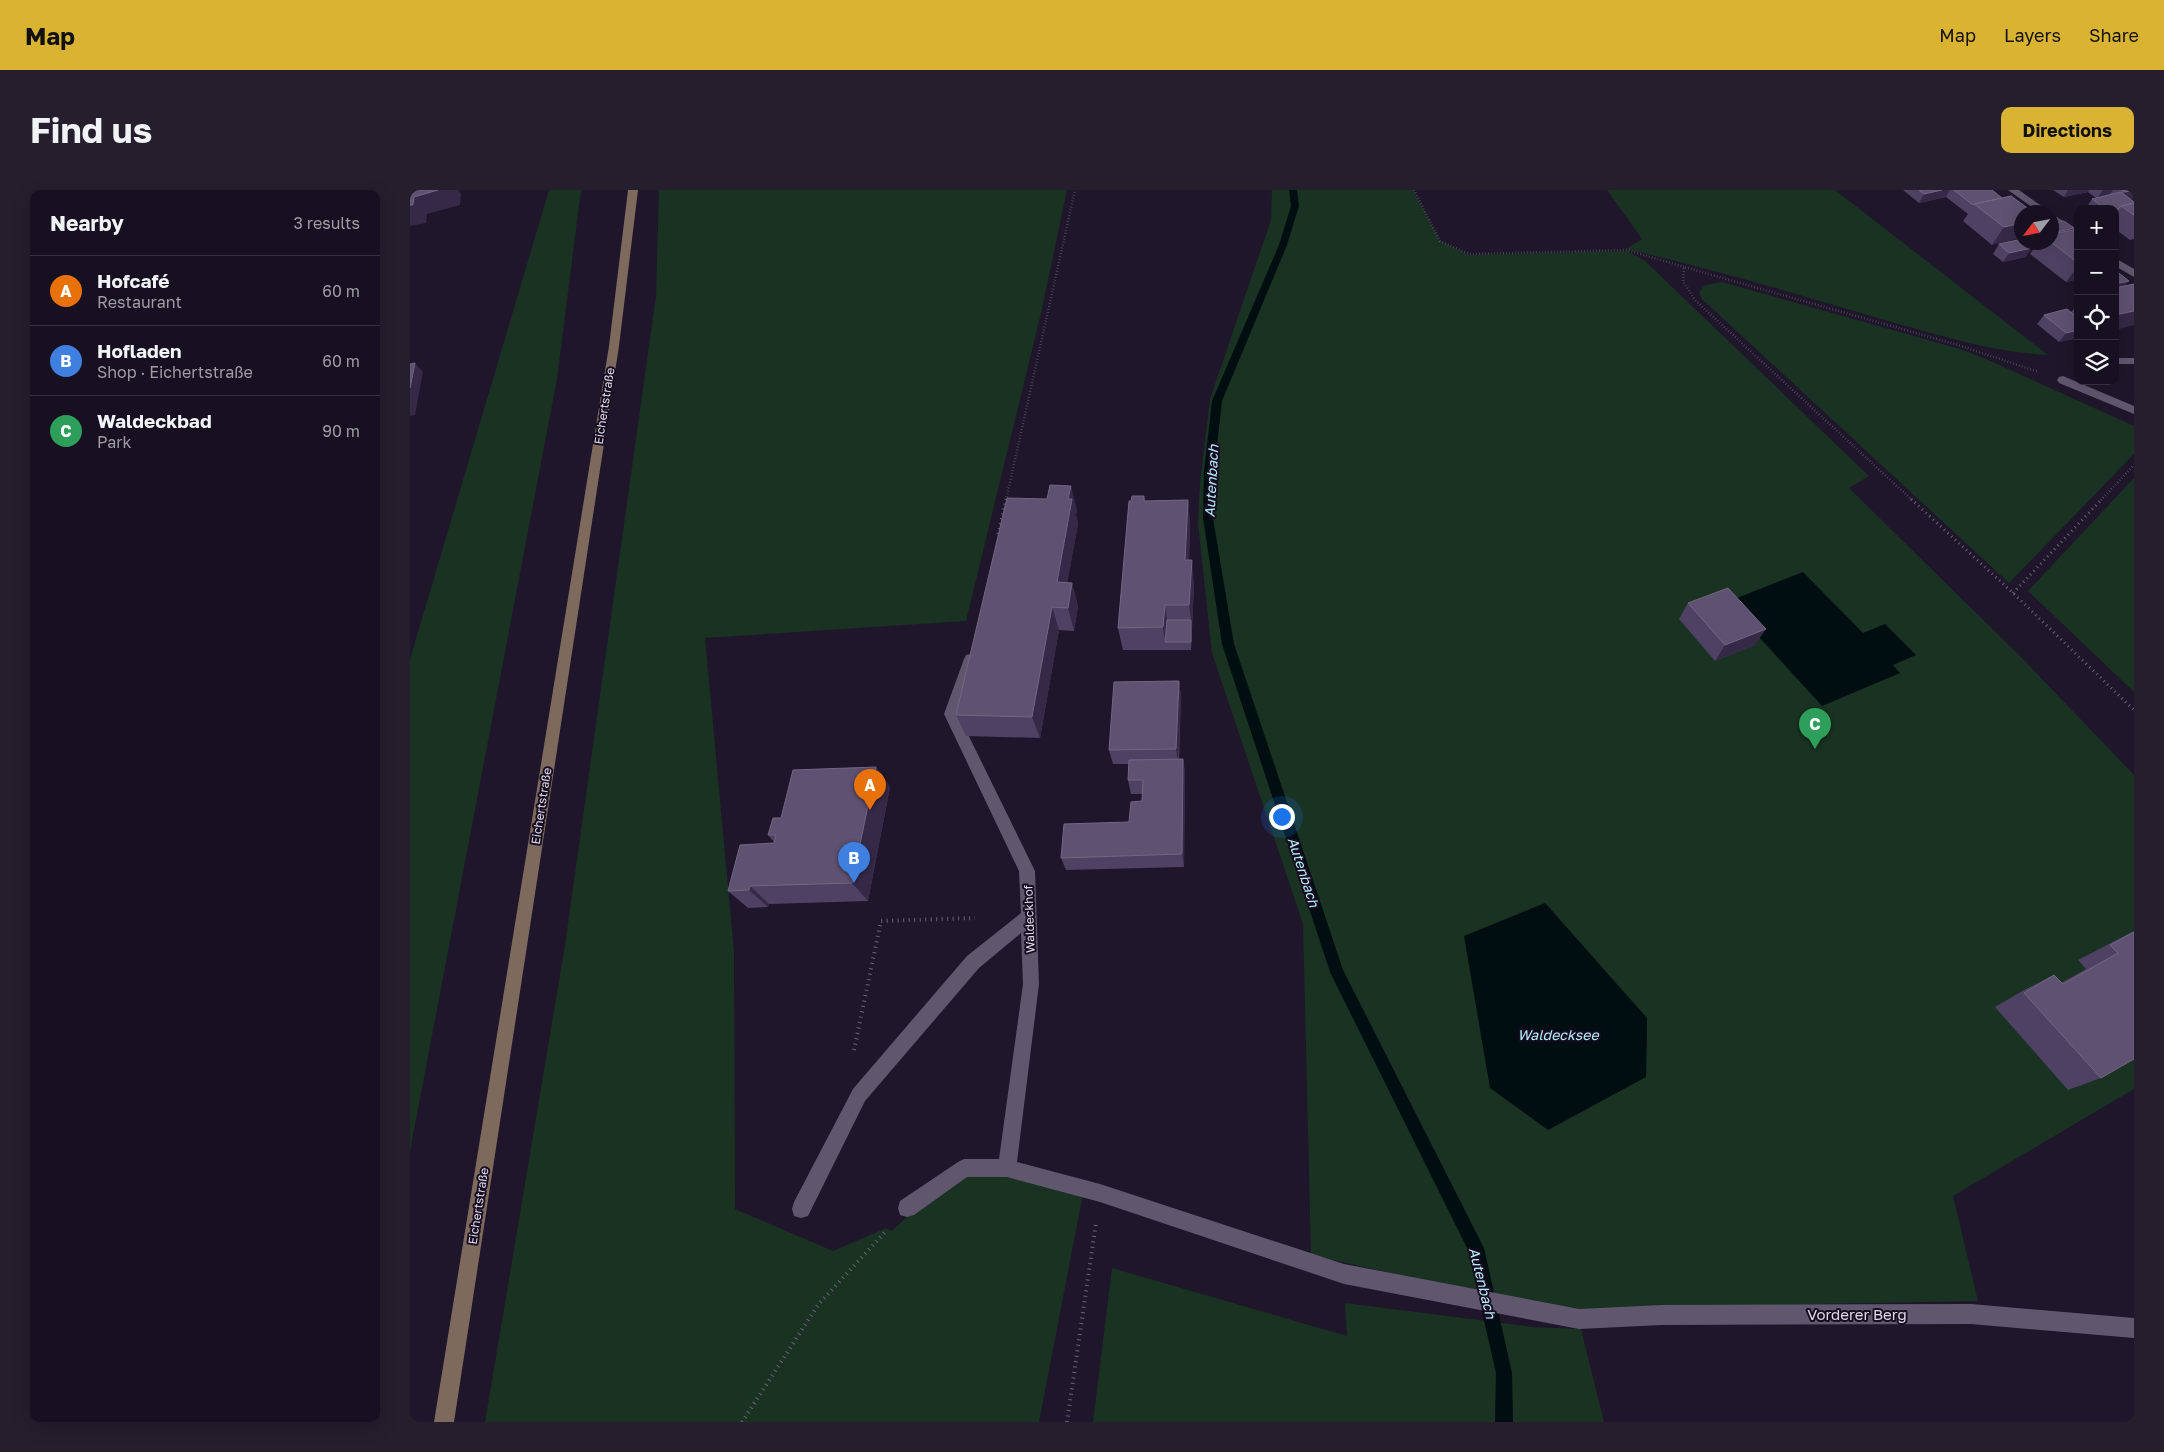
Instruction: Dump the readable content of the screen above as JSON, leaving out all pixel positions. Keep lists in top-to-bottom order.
{
  "streets": {
    "street": ["Eichertstraße", "Waldeckhof", "Vorderer Berg"]
  },
  "crossings": [
    ["Waldeckhof", "Vorderer Berg"]
  ],
  "water": ["Autenbach", "Waldecksee"],
  "north": "bottom left",
  "page": {
    "header": "Map",
    "nav": ["Map", "Layers", "Share"],
    "buttons": "Directions",
    "title": "Find us",
    "heading": ["Nearby", "3 results"],
    "map_buttons": ["+", "−"],
    "list": [
      {
        "mark": "A",
        "name": "Hofcafé",
        "note": "Restaurant",
        "value": "60 m"
      },
      {
        "mark": "B",
        "name": "Hofladen",
        "note": "Shop · Eichertstraße",
        "value": "60 m"
      },
      {
        "mark": "C",
        "name": "Waldeckbad",
        "note": "Park",
        "value": "90 m"
      }
    ],
    "pins": ["C", "A", "B"]
  }
}
